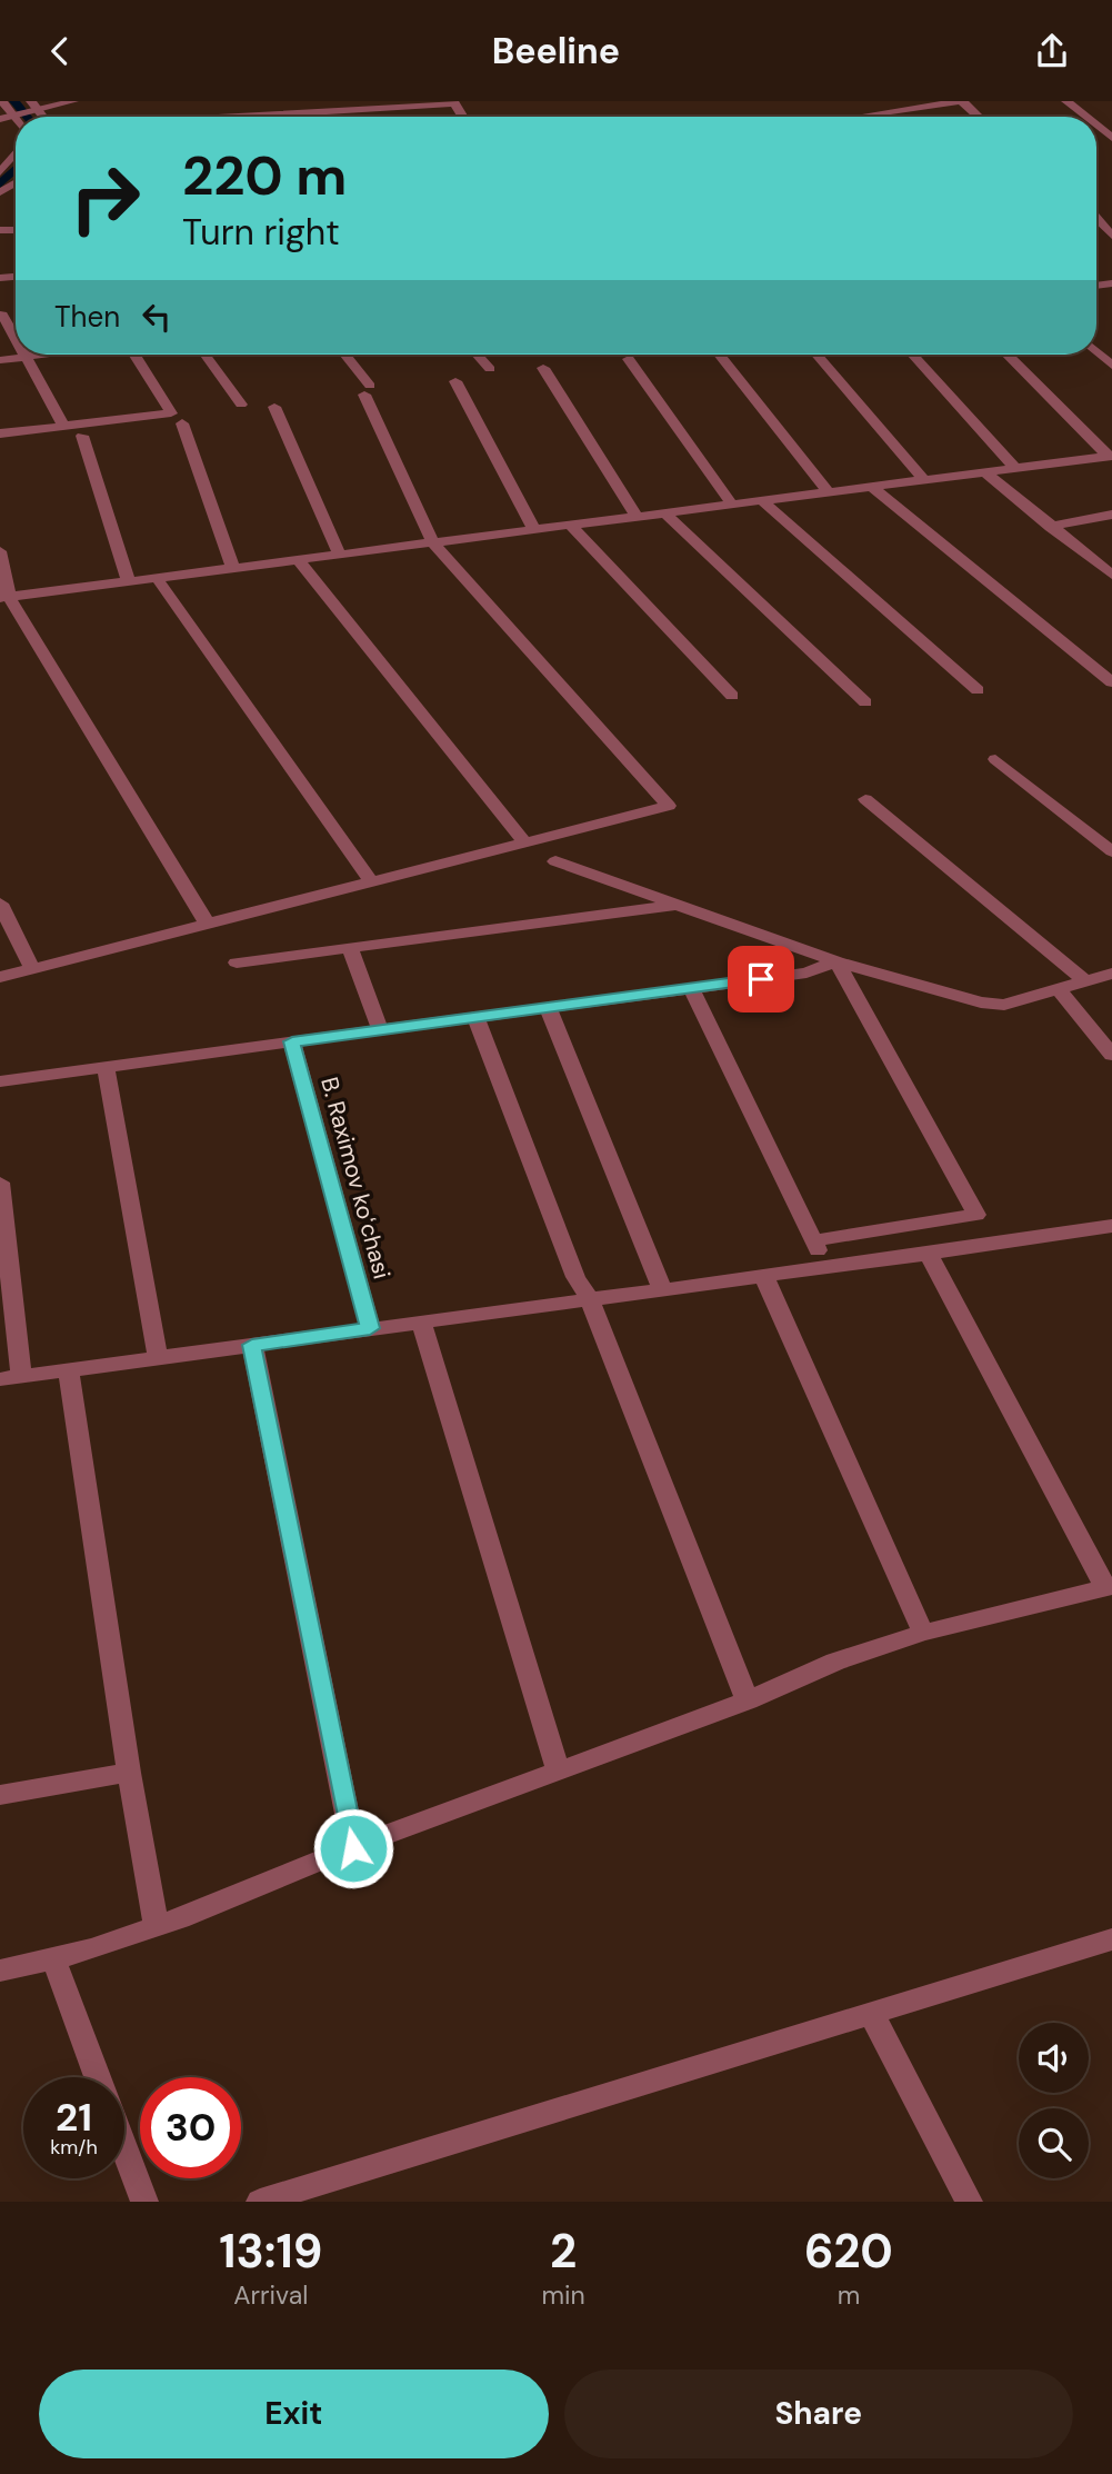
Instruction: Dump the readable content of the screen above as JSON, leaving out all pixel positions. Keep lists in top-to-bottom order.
{
  "streets": {
    "street": ["B. Raximov koʻchasi"]
  },
  "page": {
    "header": "Beeline",
    "turn": ["220 m", "Turn right"],
    "then": "Then",
    "speed": "21 km/h",
    "limit": "30",
    "eta": [
      "13:19",
      "Arrival",
      "2",
      "min",
      "620",
      "m"
    ],
    "buttons": ["Exit", "Share"]
  }
}
